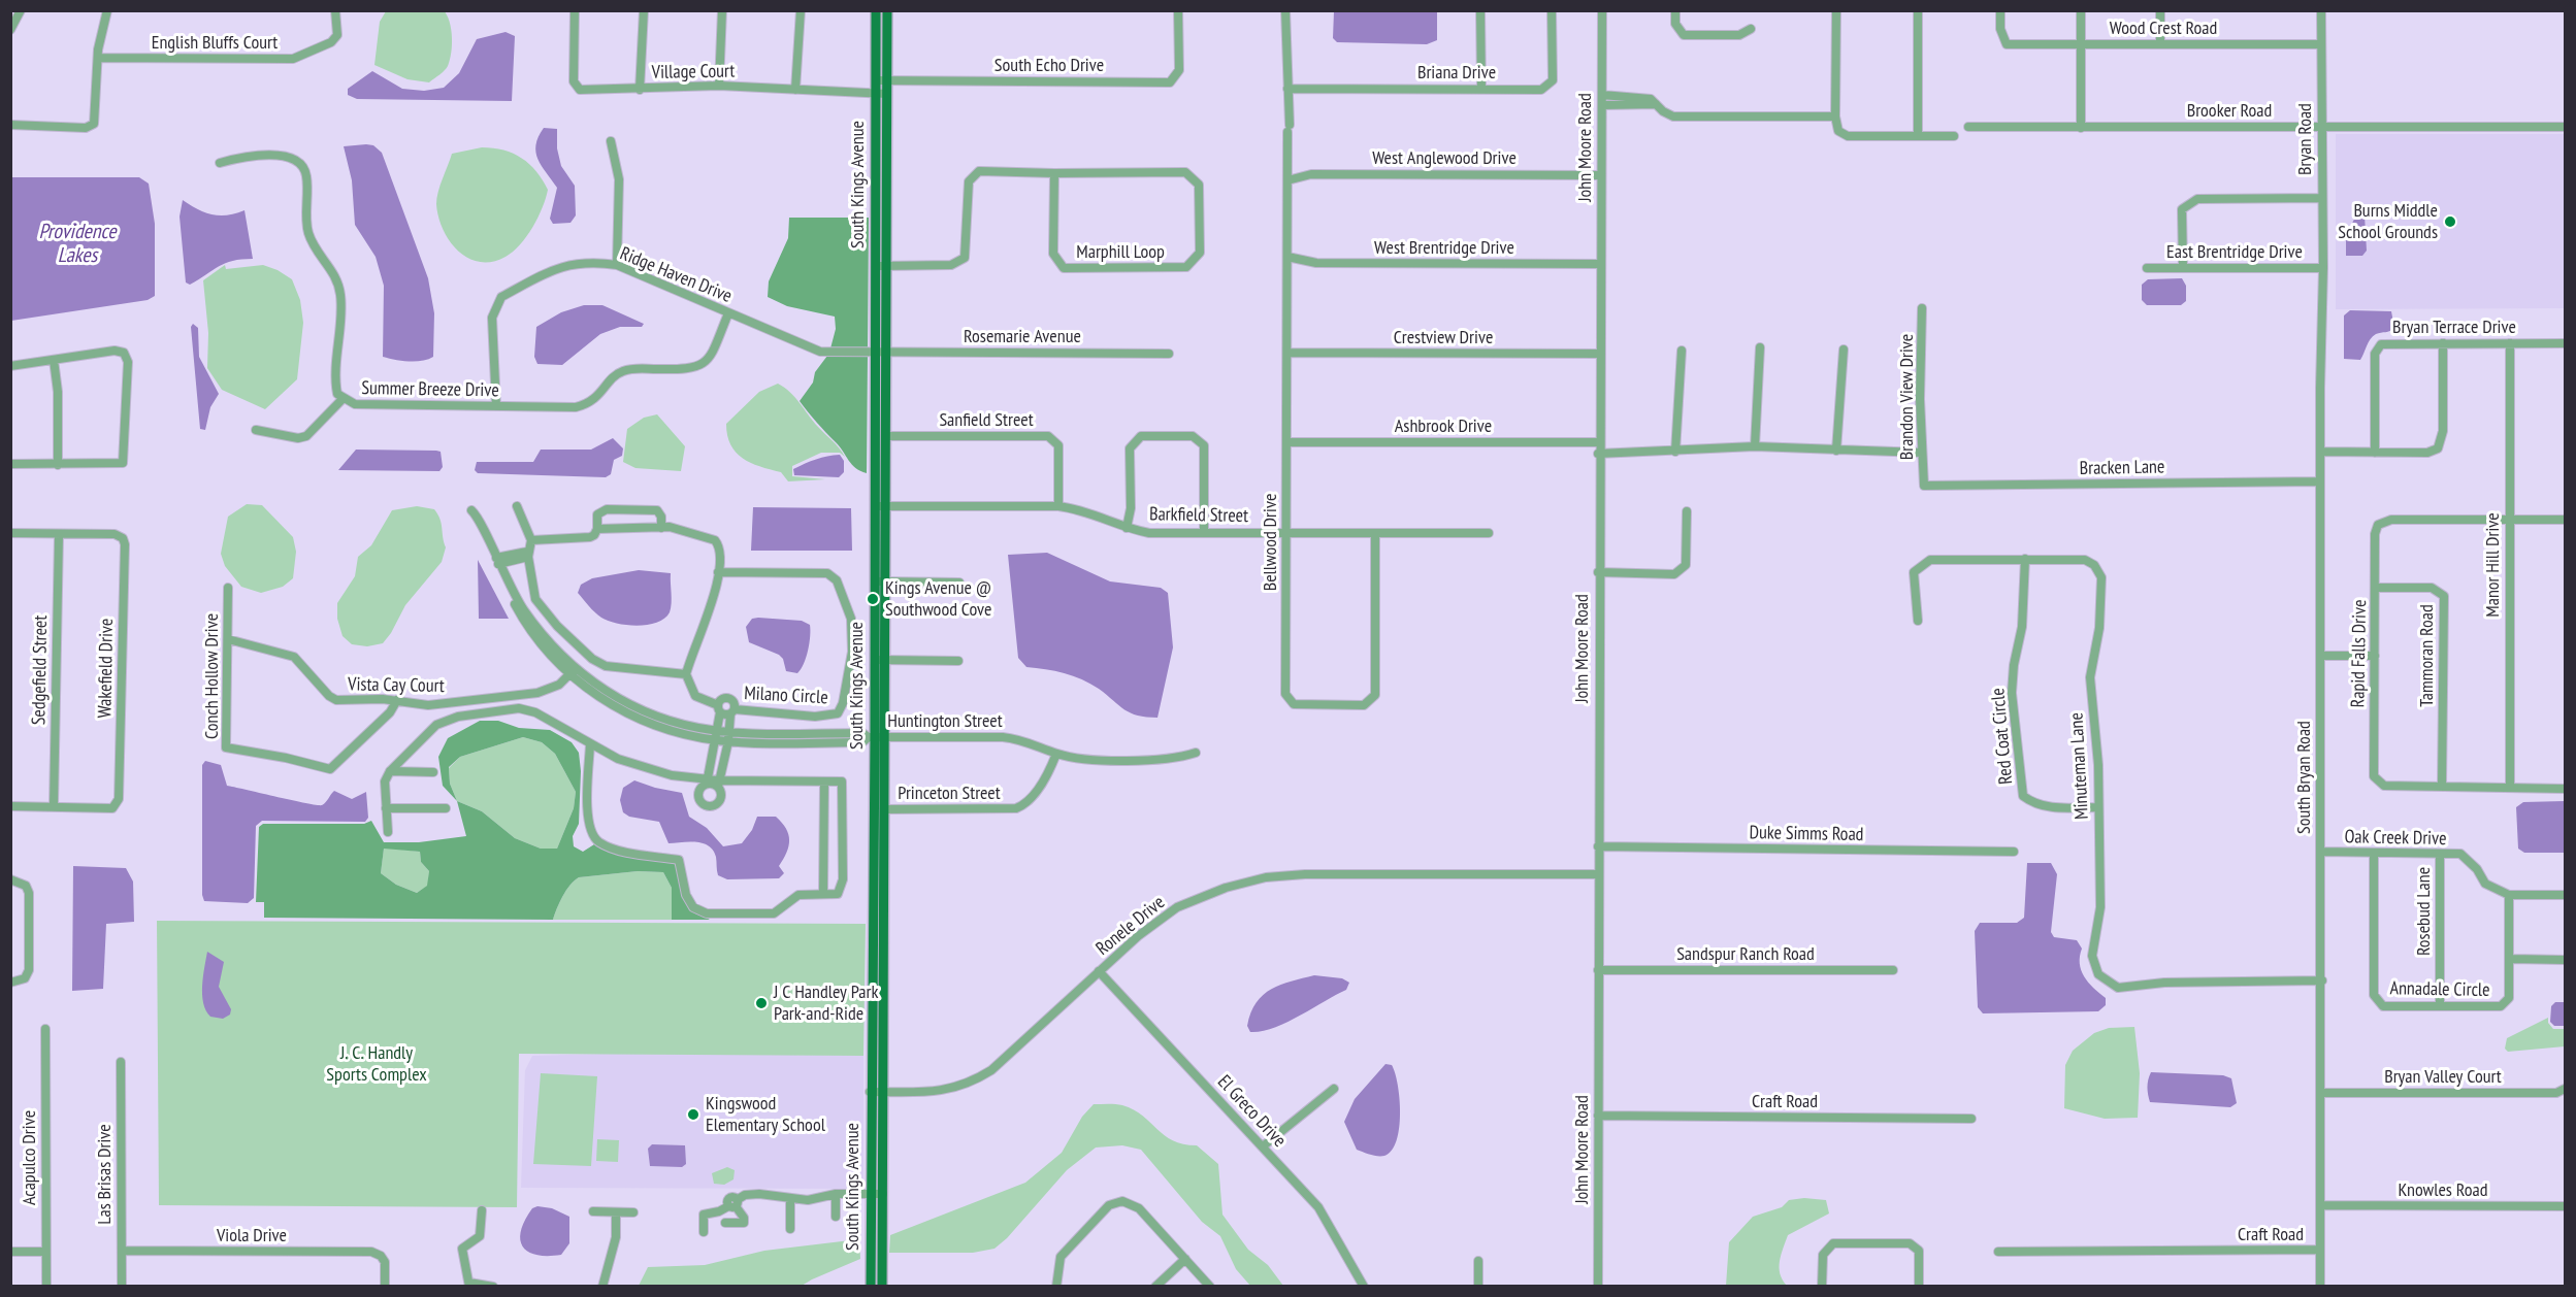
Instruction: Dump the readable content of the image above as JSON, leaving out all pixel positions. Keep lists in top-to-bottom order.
{
  "streets": {
    "main road": ["South Kings Avenue"],
    "street": [
      "Wood Crest Road",
      "English Bluffs Court",
      "South Echo Drive",
      "Village Court",
      "Briana Drive",
      "Brooker Road",
      "Bryan Road",
      "John Moore Road",
      "West Anglewood Drive",
      "West Brentridge Drive",
      "Marphill Loop",
      "East Brentridge Drive",
      "Ridge Haven Drive",
      "Bryan Terrace Drive",
      "Rosemarie Avenue",
      "Crestview Drive",
      "Summer Breeze Drive",
      "Brandon View Drive",
      "Sanfield Street",
      "Ashbrook Drive",
      "Bracken Lane",
      "Barkfield Street",
      "Bellwood Drive",
      "Manor Hill Drive",
      "Rapid Falls Drive",
      "Tammoran Road",
      "Wakefield Drive",
      "Sedgefield Street",
      "Conch Hollow Drive",
      "Vista Cay Court",
      "Milano Circle",
      "Huntington Street",
      "Red Coat Circle",
      "Minuteman Lane",
      "South Bryan Road",
      "Princeton Street",
      "Duke Simms Road",
      "Oak Creek Drive",
      "Rosebud Lane",
      "Ronele Drive",
      "Sandspur Ranch Road",
      "Annadale Circle",
      "Bryan Valley Court",
      "Craft Road",
      "El Greco Drive",
      "Acapulco Drive",
      "Las Brisas Drive",
      "Knowles Road",
      "Viola Drive"
    ]
  },
  "crossings": [
    ["Wood Crest Road", "Bryan Road"],
    ["South Echo Drive", "South Kings Avenue"],
    ["Village Court", "South Kings Avenue"],
    ["Briana Drive", "Bellwood Drive"],
    ["Brooker Road", "Bryan Road"],
    ["Bryan Road", "East Brentridge Drive"],
    ["Bryan Road", "South Bryan Road"],
    ["John Moore Road", "West Anglewood Drive"],
    ["John Moore Road", "West Brentridge Drive"],
    ["John Moore Road", "Crestview Drive"],
    ["John Moore Road", "Ashbrook Drive"],
    ["John Moore Road", "Duke Simms Road"],
    ["John Moore Road", "Ronele Drive"],
    ["John Moore Road", "Sandspur Ranch Road"],
    ["John Moore Road", "Craft Road"],
    ["West Anglewood Drive", "Bellwood Drive"],
    ["South Kings Avenue", "Marphill Loop"],
    ["South Kings Avenue", "Ridge Haven Drive"],
    ["South Kings Avenue", "Rosemarie Avenue"],
    ["South Kings Avenue", "Sanfield Street"],
    ["South Kings Avenue", "Barkfield Street"],
    ["South Kings Avenue", "Huntington Street"],
    ["South Kings Avenue", "Princeton Street"],
    ["South Kings Avenue", "Ronele Drive"],
    ["West Brentridge Drive", "Bellwood Drive"],
    ["East Brentridge Drive", "South Bryan Road"],
    ["Ridge Haven Drive", "Rosemarie Avenue"],
    ["Ridge Haven Drive", "Summer Breeze Drive"],
    ["Bryan Terrace Drive", "Manor Hill Drive"],
    ["Crestview Drive", "Bellwood Drive"],
    ["Brandon View Drive", "Bracken Lane"],
    ["Sanfield Street", "Barkfield Street"],
    ["Ashbrook Drive", "Bellwood Drive"],
    ["Bracken Lane", "South Bryan Road"],
    ["Barkfield Street", "Bellwood Drive"],
    ["Manor Hill Drive", "Rapid Falls Drive"],
    ["Rapid Falls Drive", "Tammoran Road"],
    ["Wakefield Drive", "Sedgefield Street"],
    ["Conch Hollow Drive", "Vista Cay Court"],
    ["Huntington Street", "Princeton Street"],
    ["Red Coat Circle", "Minuteman Lane"],
    ["Minuteman Lane", "South Bryan Road"],
    ["South Bryan Road", "Oak Creek Drive"],
    ["South Bryan Road", "Bryan Valley Court"],
    ["South Bryan Road", "Craft Road"],
    ["South Bryan Road", "Knowles Road"],
    ["Oak Creek Drive", "Rosebud Lane"],
    ["Oak Creek Drive", "Annadale Circle"],
    ["Rosebud Lane", "Annadale Circle"],
    ["Ronele Drive", "El Greco Drive"],
    ["Las Brisas Drive", "Viola Drive"]
  ],
  "water": ["Providence Lakes"],
  "parks": ["J. C. Handly Sports Complex"],
  "places": [
    "Burns Middle School Grounds",
    "Kings Avenue @ Southwood Cove",
    "J C Handley Park Park-and-Ride",
    "Kingswood Elementary School"
  ]
}
